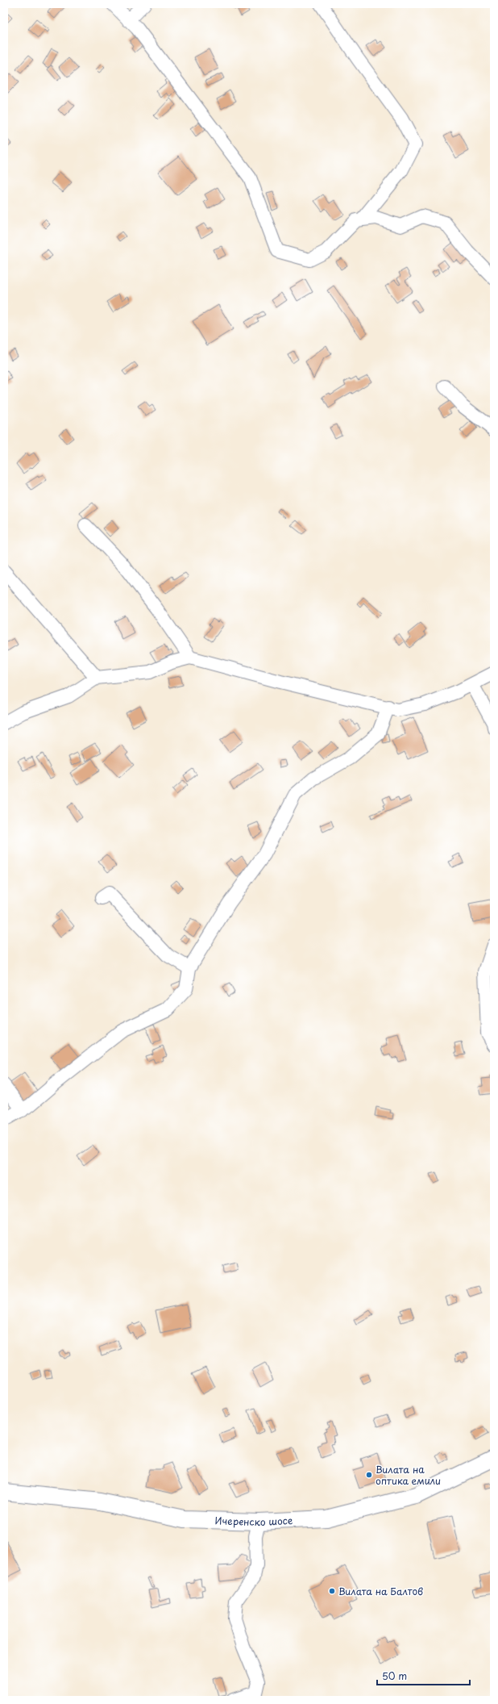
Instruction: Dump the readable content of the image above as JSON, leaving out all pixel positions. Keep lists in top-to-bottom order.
{
  "streets": {
    "street": ["Ичеренско шосе"]
  },
  "places": ["Вилата на оптика емили", "Вилата на Балтов"],
  "scale_bar": "50 m"
}
